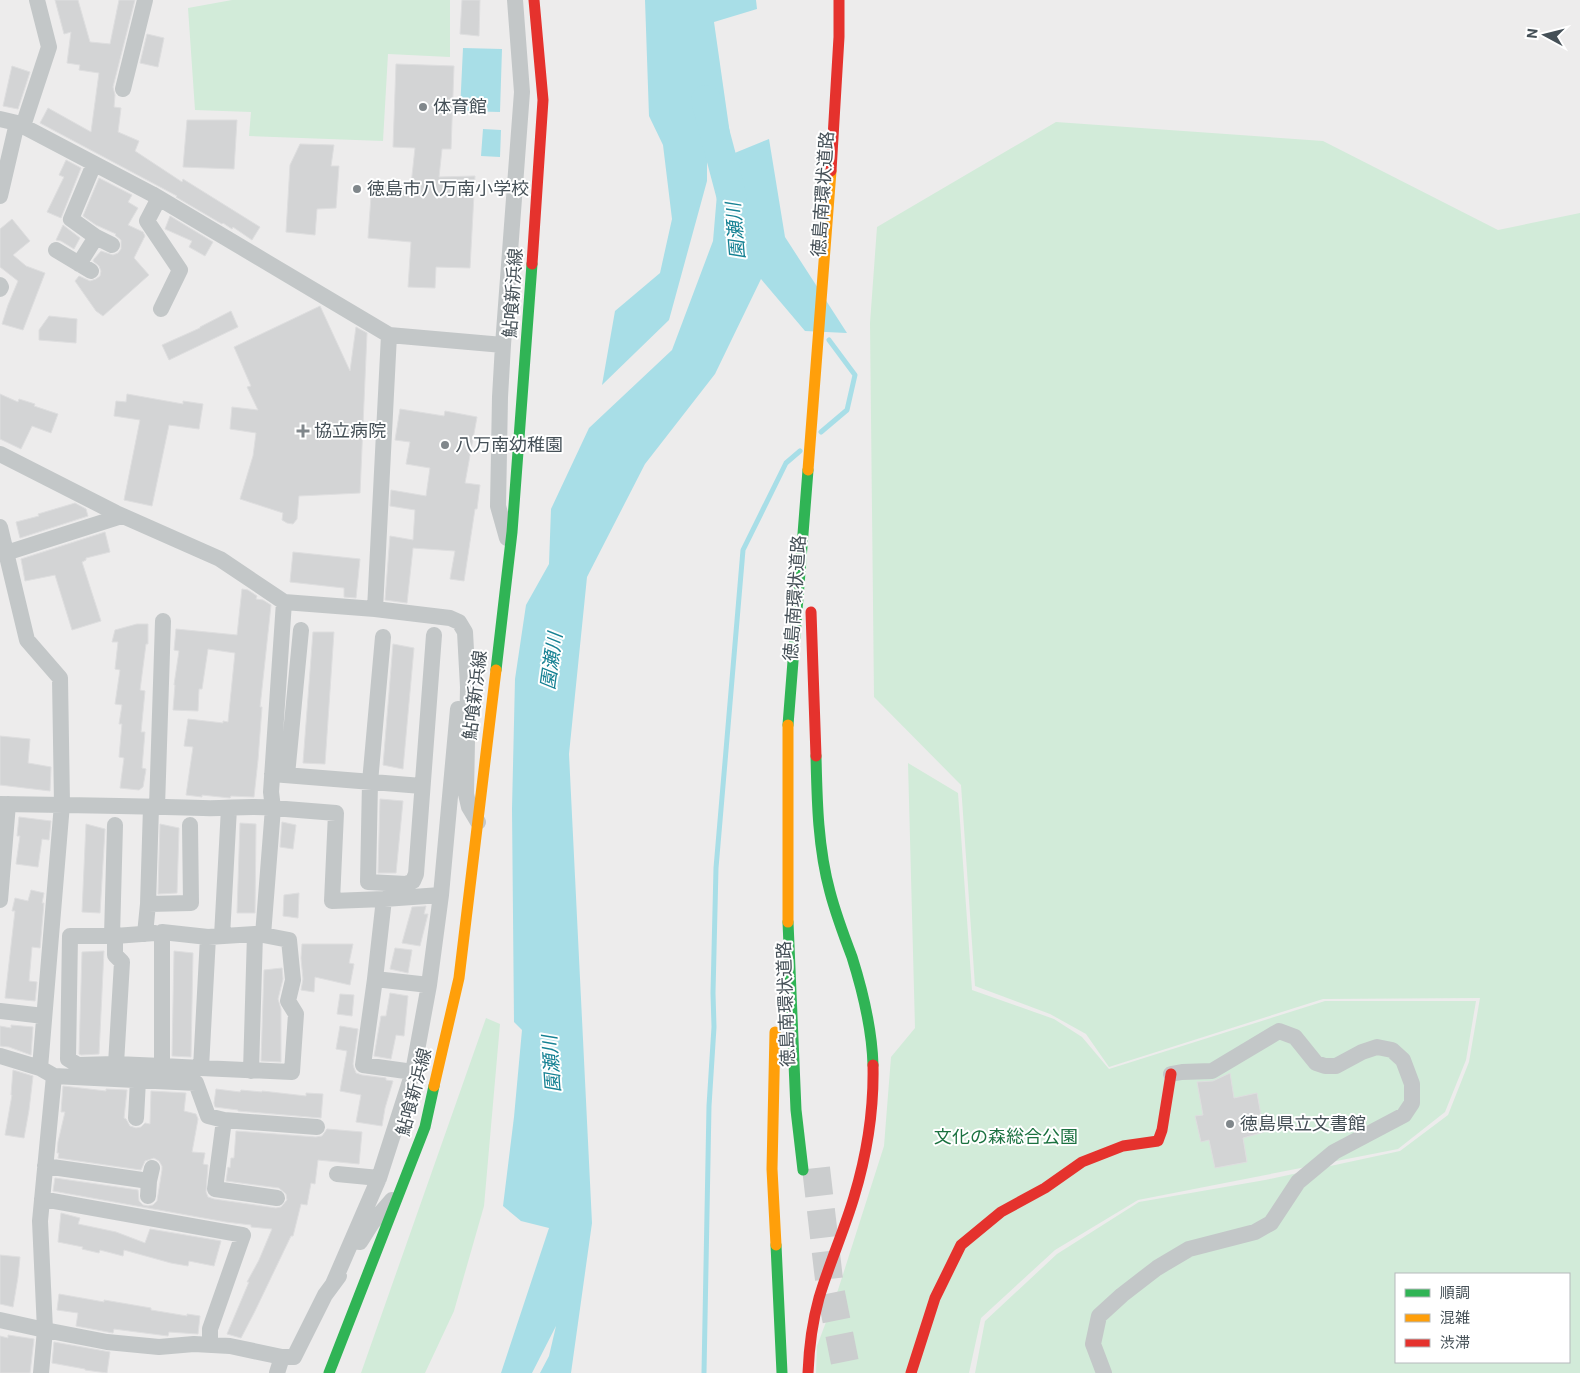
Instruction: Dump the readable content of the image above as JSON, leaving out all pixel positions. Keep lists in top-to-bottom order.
{
  "streets": {
    "main road": ["徳島南環状道路", "鮎喰新浜線"]
  },
  "water": ["園瀬川"],
  "parks": ["文化の森総合公園"],
  "places": {
    "other": [
      "体育館",
      "徳島市八万南小学校",
      "八万南幼稚園",
      "徳島県立文書館"
    ],
    "health": ["協立病院"]
  },
  "legend": ["順調", "混雑", "渋滞"],
  "north": "left"
}
